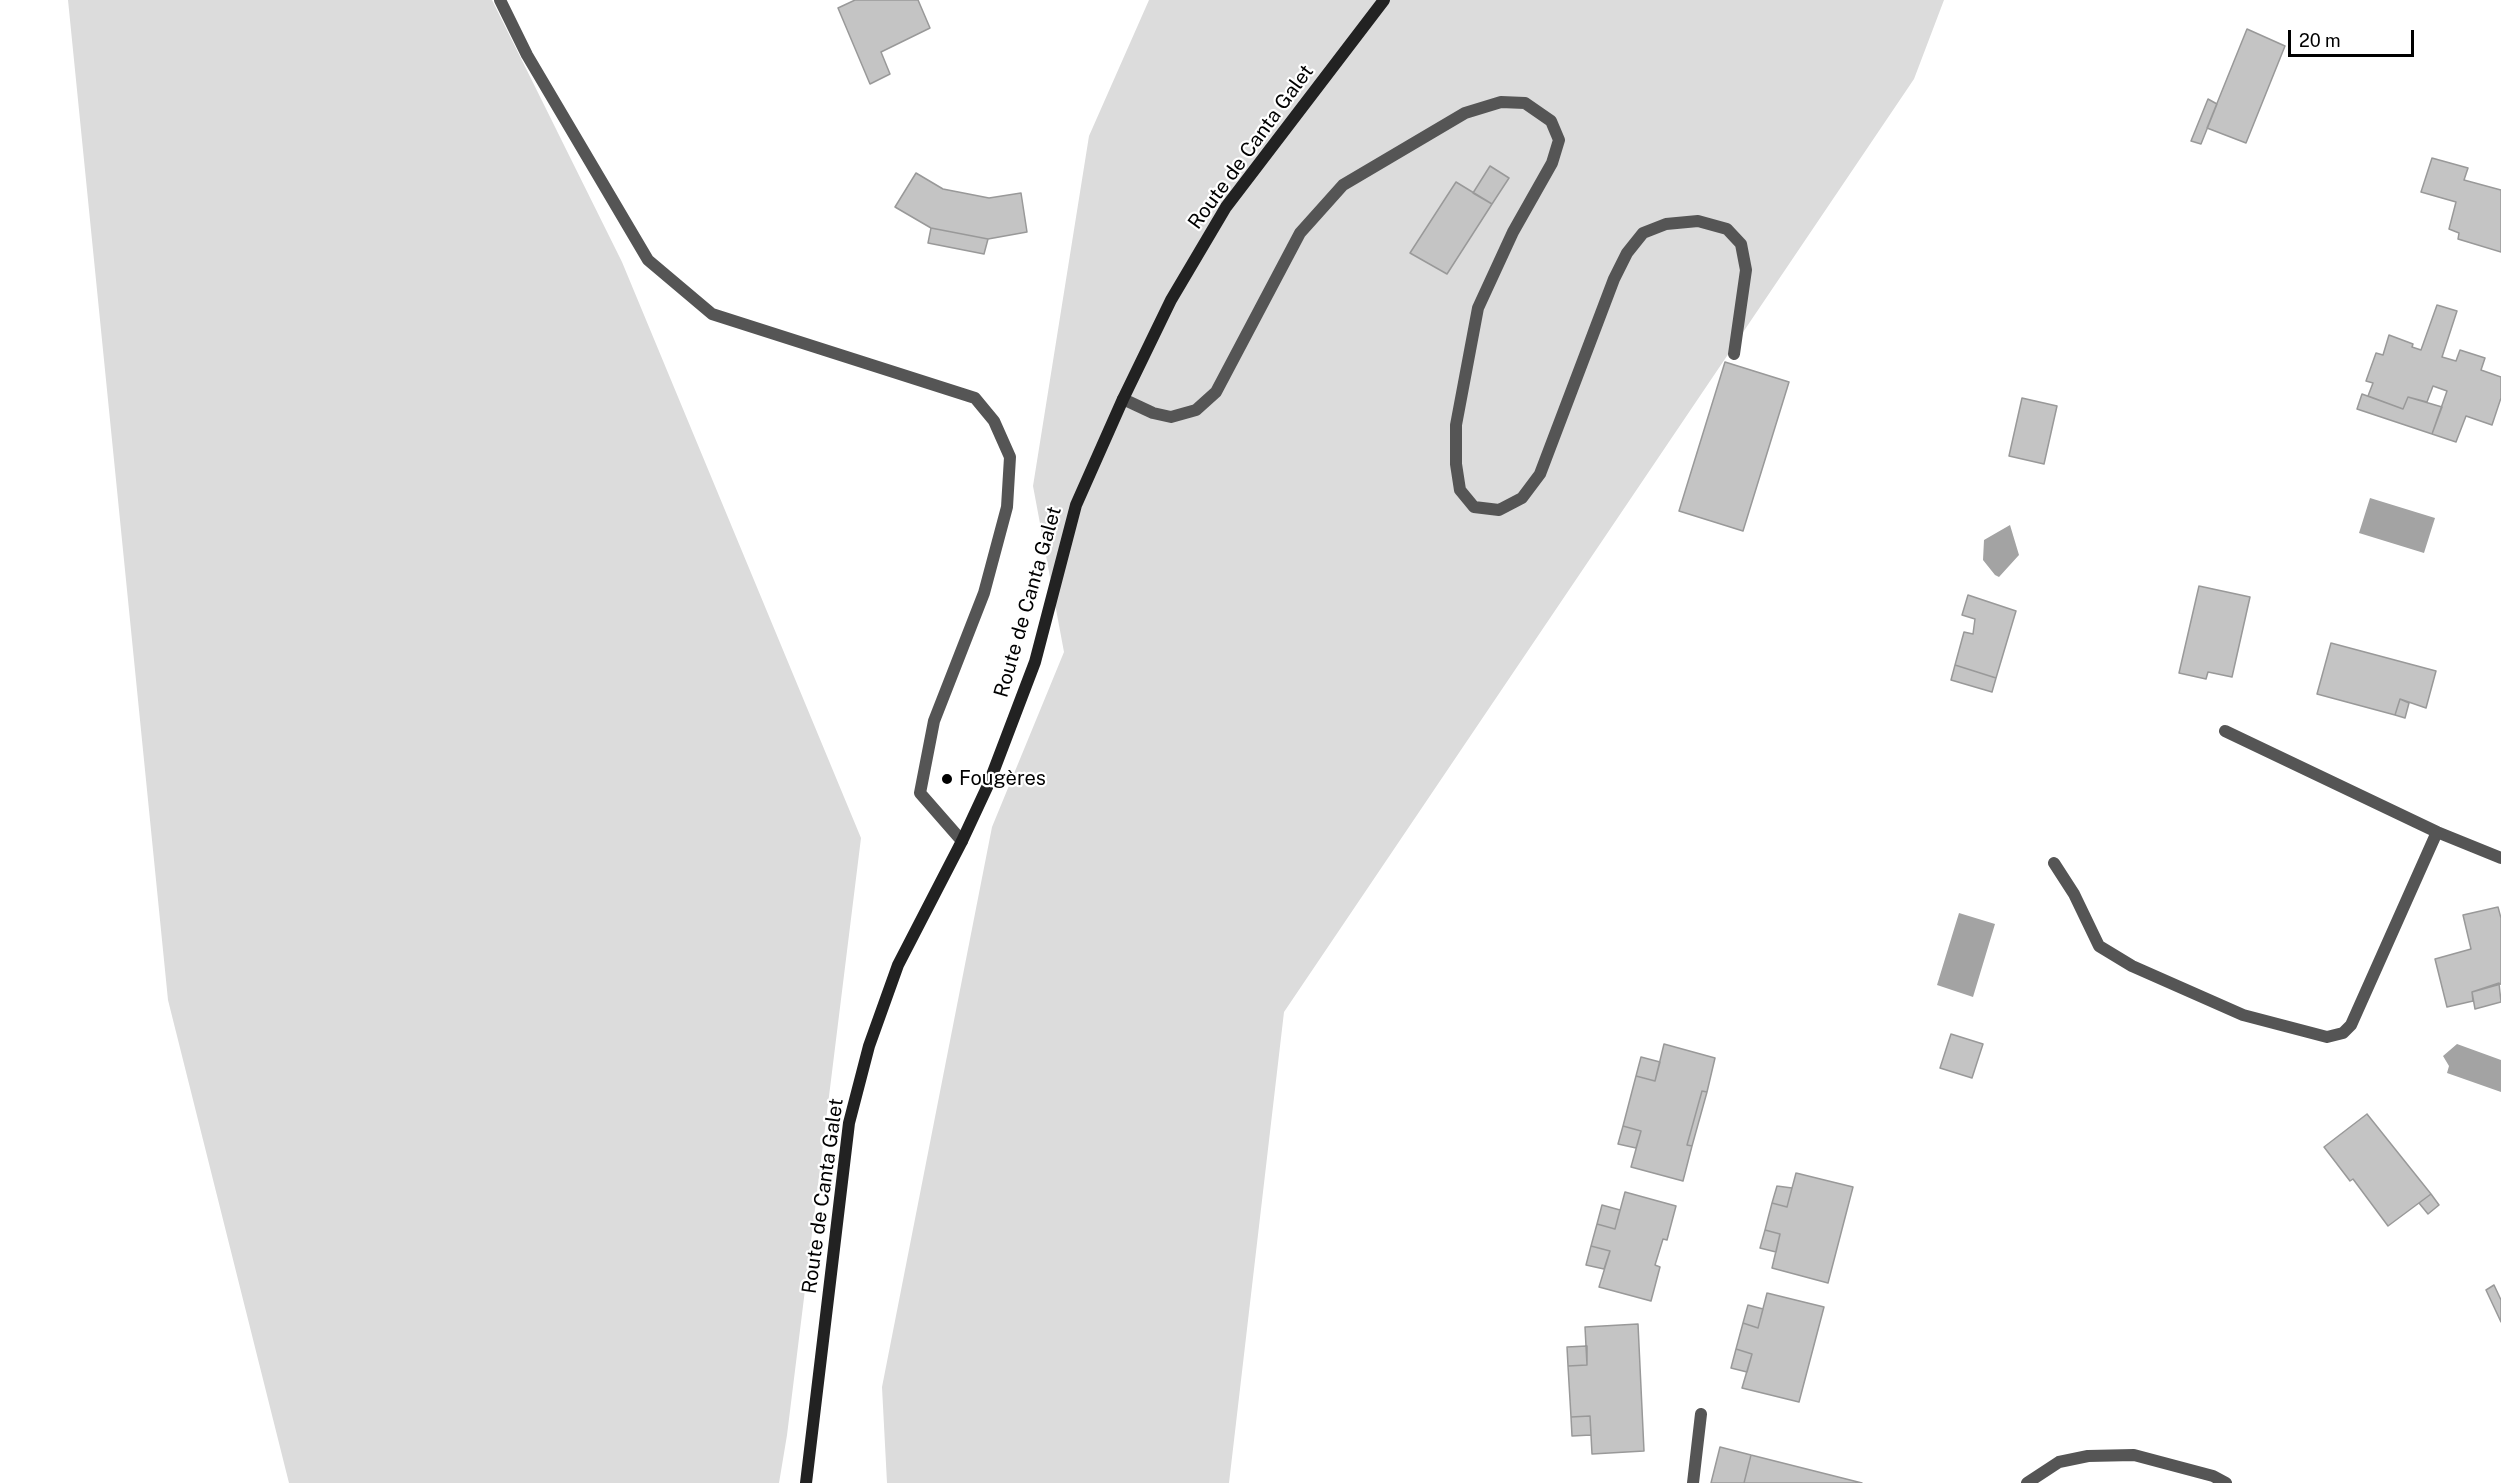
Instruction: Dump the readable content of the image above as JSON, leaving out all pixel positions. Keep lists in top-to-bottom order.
{
  "streets": {
    "main road": ["Route de Canta Galet"]
  },
  "places": ["Fougères"],
  "scale_bar": "20 m"
}
